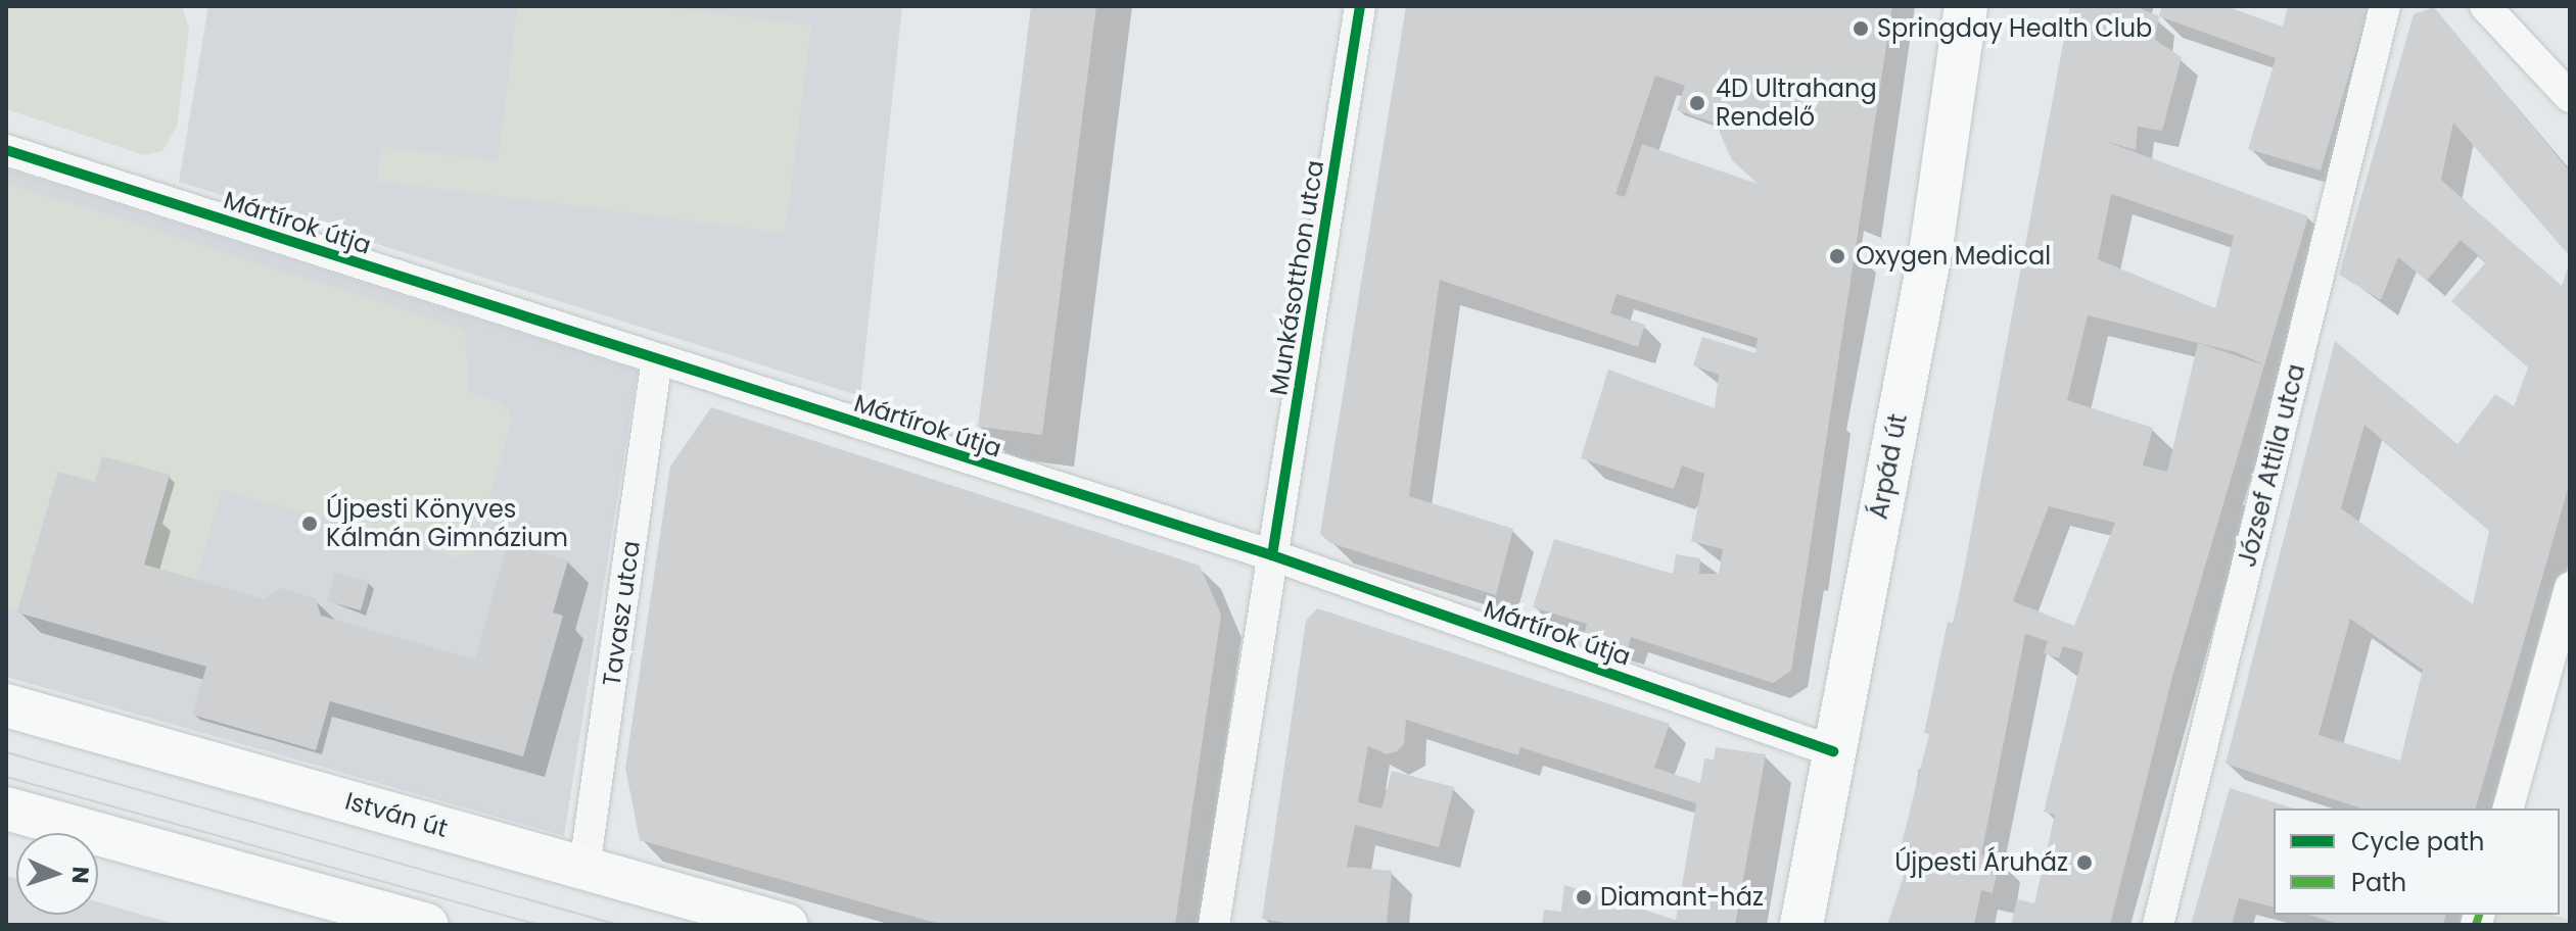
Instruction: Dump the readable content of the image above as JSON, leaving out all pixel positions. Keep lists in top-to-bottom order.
{
  "streets": {
    "main road": ["Árpád út", "István út"],
    "street": [
      "Mártírok útja",
      "Munkásotthon utca",
      "József Attila utca",
      "Tavasz utca"
    ]
  },
  "crossings": [
    ["Mártírok útja", "Munkásotthon utca"],
    ["Mártírok útja", "Árpád út"],
    ["Mártírok útja", "Tavasz utca"],
    ["Tavasz utca", "István út"]
  ],
  "places": [
    "Springday Health Club",
    "4D Ultrahang Rendelő",
    "Oxygen Medical",
    "Újpesti Könyves Kálmán Gimnázium",
    "Újpesti Áruház",
    "Diamant-ház"
  ],
  "legend": ["Cycle path", "Path"],
  "north": "right"
}
